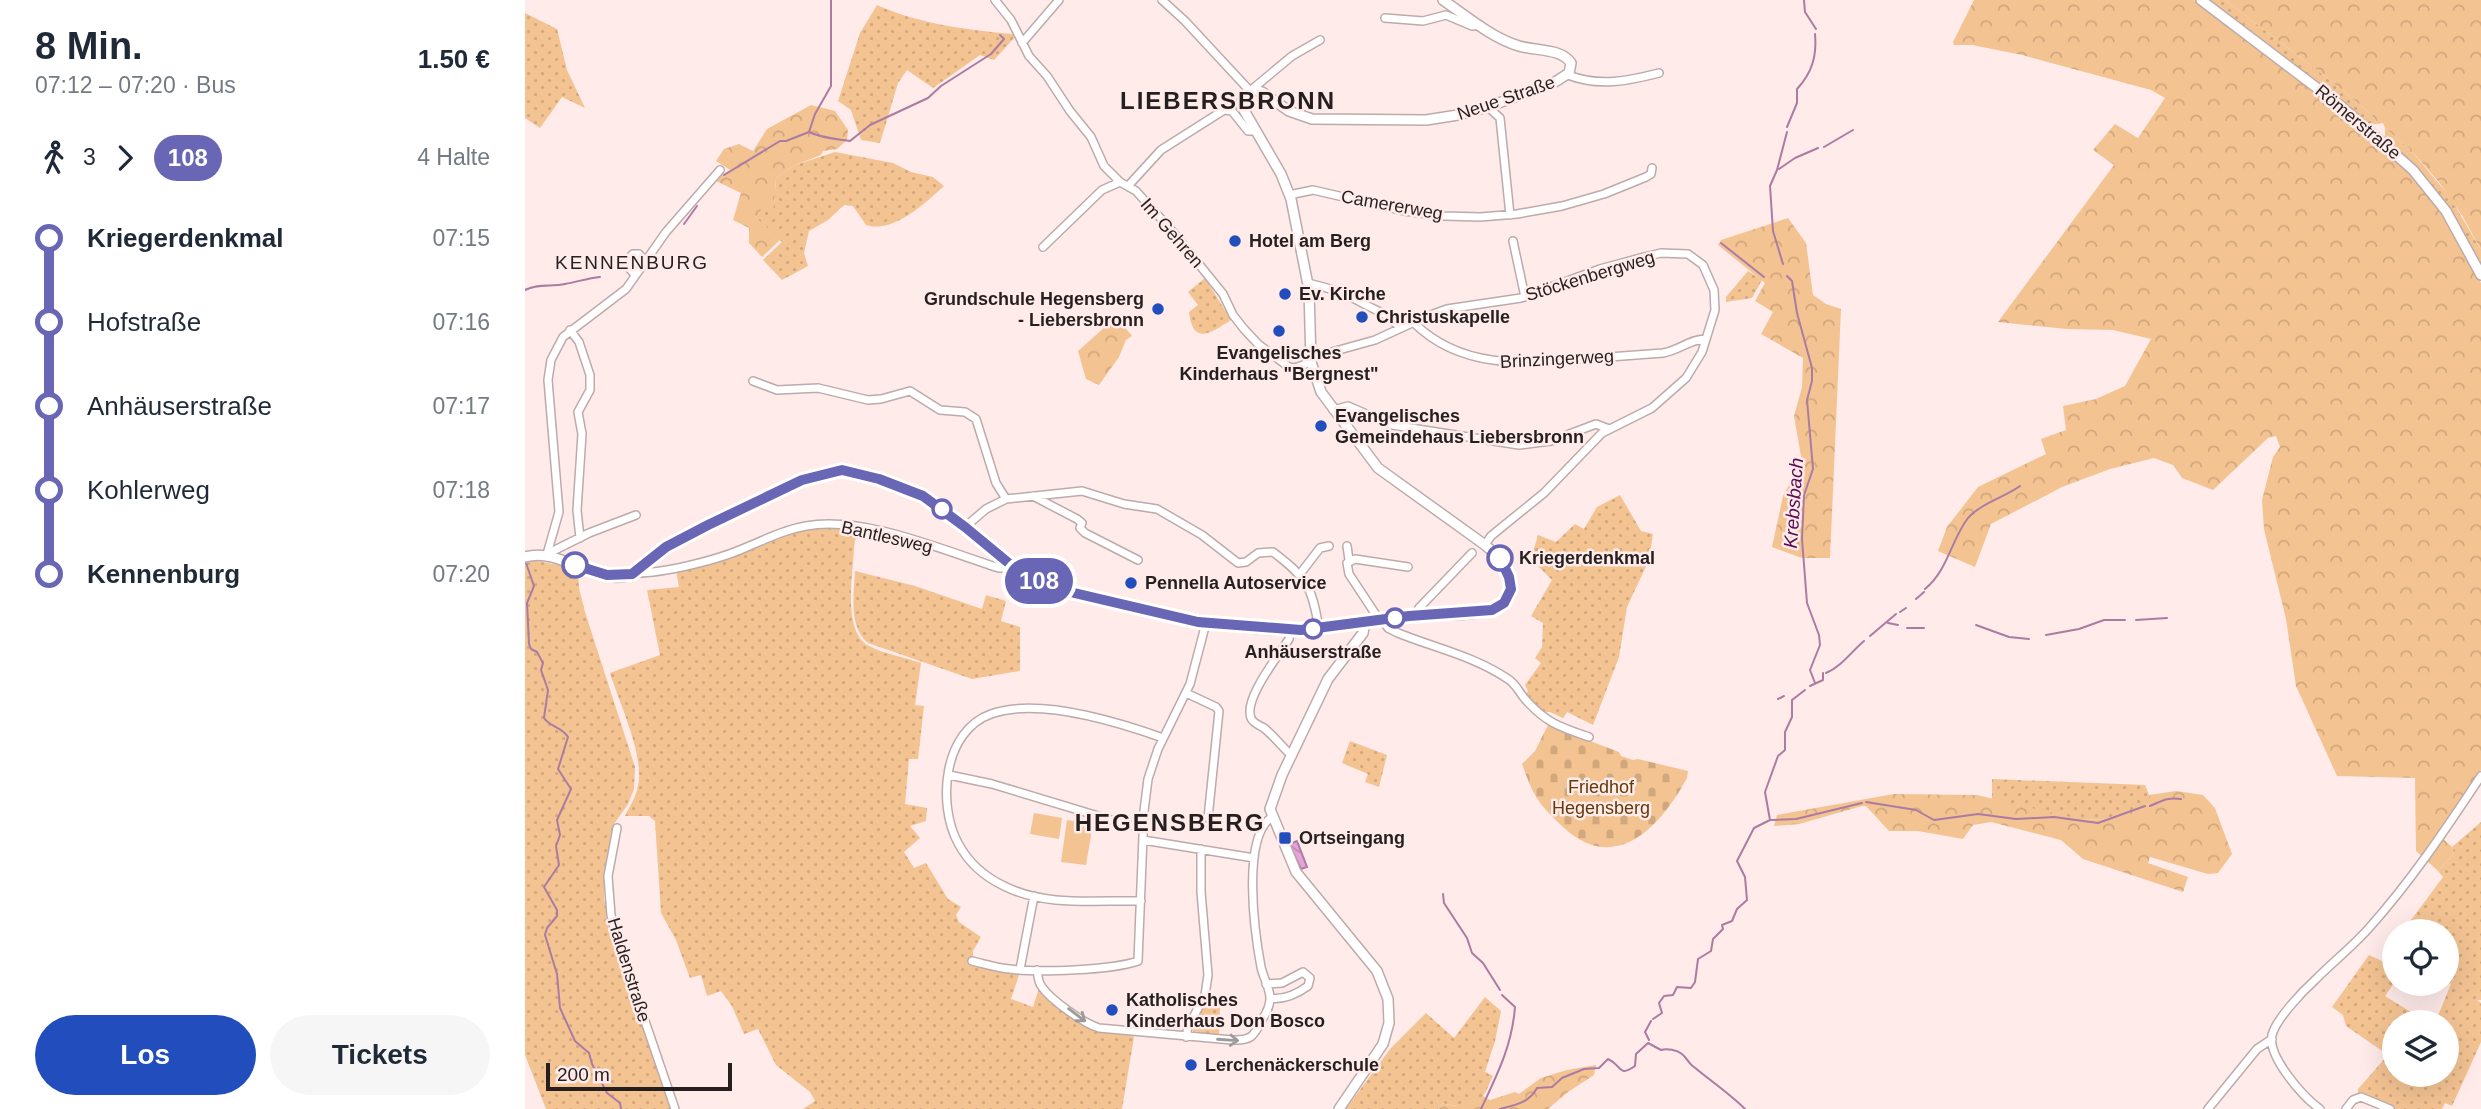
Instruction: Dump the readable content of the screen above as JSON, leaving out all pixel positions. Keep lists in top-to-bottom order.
{
  "streets": {
    "street": [
      "Neue Straße",
      "Römerstraße",
      "Camererweg",
      "Im Gehren",
      "Stöckenbergweg",
      "Brinzingerweg",
      "Bantlesweg",
      "Haldenstraße"
    ]
  },
  "crossings": [
    ["Im Gehren", "Stöckenbergweg"],
    ["Stöckenbergweg", "Brinzingerweg"]
  ],
  "districts": ["LIEBERSBRONN", "KENNENBURG", "HEGENSBERG"],
  "water": ["Krebsbach"],
  "parks": ["Friedhof Hegensberg"],
  "places": {
    "other": [
      "Hotel am Berg",
      "Ev. Kirche",
      "Grundschule Hegensberg - Liebersbronn",
      "Christuskapelle",
      "Evangelisches Kinderhaus \"Bergnest\"",
      "Evangelisches Gemeindehaus Liebersbronn",
      "Kriegerdenkmal",
      "Pennella Autoservice",
      "Anhäuserstraße",
      "Katholisches Kinderhaus Don Bosco",
      "Lerchenäckerschule"
    ],
    "transit": ["Ortseingang"]
  },
  "lines": ["bus line 108"],
  "scale_bar": "200 m",
  "page": {
    "heading": ["8 Min.", "07:12 – 07:20 · Bus", "1.50 €"],
    "on_map": "108",
    "legs": ["3", "108", "4 Halte"],
    "list": [
      {
        "name": "Kriegerdenkmal",
        "value": "07:15"
      },
      {
        "name": "Hofstraße",
        "value": "07:16"
      },
      {
        "name": "Anhäuserstraße",
        "value": "07:17"
      },
      {
        "name": "Kohlerweg",
        "value": "07:18"
      },
      {
        "name": "Kennenburg",
        "value": "07:20"
      }
    ],
    "buttons": ["Los", "Tickets"],
    "scale": "200 m"
  }
}
